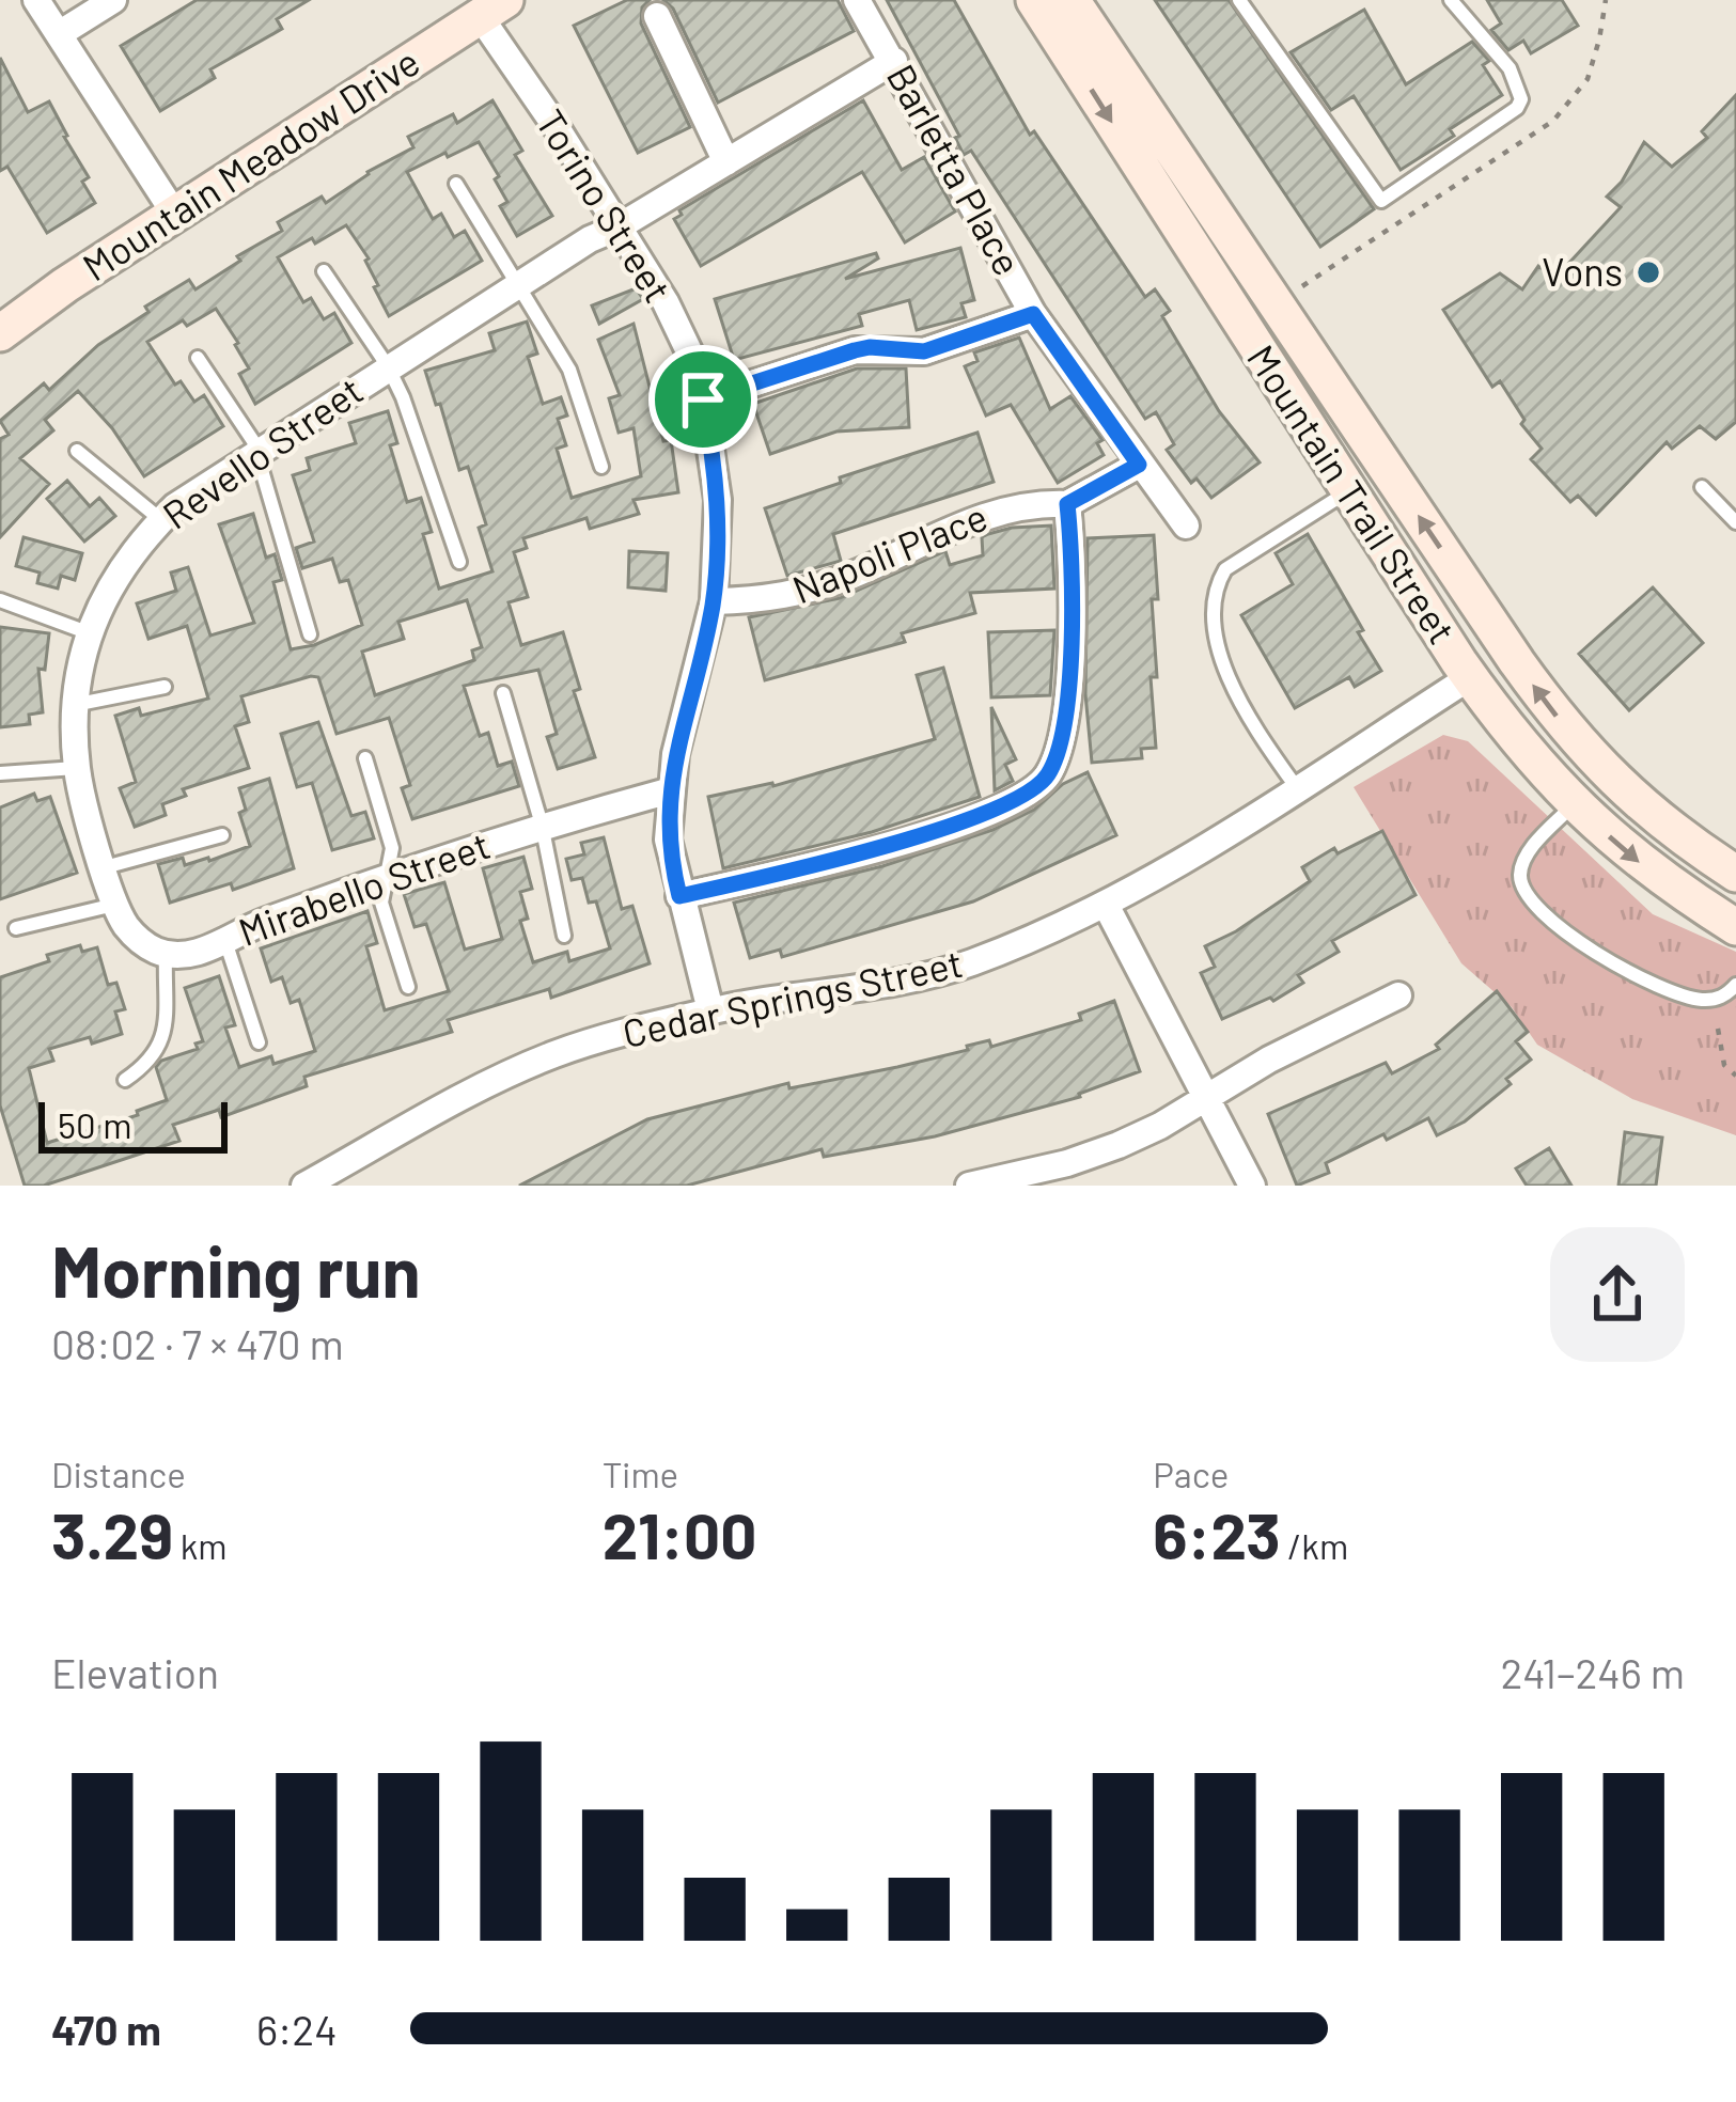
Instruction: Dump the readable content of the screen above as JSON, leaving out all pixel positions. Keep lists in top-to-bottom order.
{
  "streets": {
    "street": [
      "Mountain Meadow Drive",
      "Barletta Place",
      "Torino Street",
      "Revello Street",
      "Mountain Trail Street",
      "Napoli Place",
      "Mirabello Street",
      "Cedar Springs Street"
    ]
  },
  "crossings": [
    ["Mountain Meadow Drive", "Torino Street"],
    ["Barletta Place", "Revello Street"],
    ["Torino Street", "Revello Street"],
    ["Torino Street", "Napoli Place"],
    ["Torino Street", "Mirabello Street"],
    ["Torino Street", "Cedar Springs Street"],
    ["Mountain Trail Street", "Cedar Springs Street"]
  ],
  "places": ["Vons"],
  "scale_bar": "50 m",
  "page": {
    "scale": "50 m",
    "heading": ["Morning run", "08:02 · 7 × 470 m"],
    "stats": [
      ["Distance", "3.29 km"],
      ["Time", "21:00"],
      ["Pace", "6:23 /km"]
    ],
    "chart": ["Elevation", "241–246 m"],
    "list": [
      {
        "name": "470 m",
        "note": "6:24"
      }
    ]
  }
}
